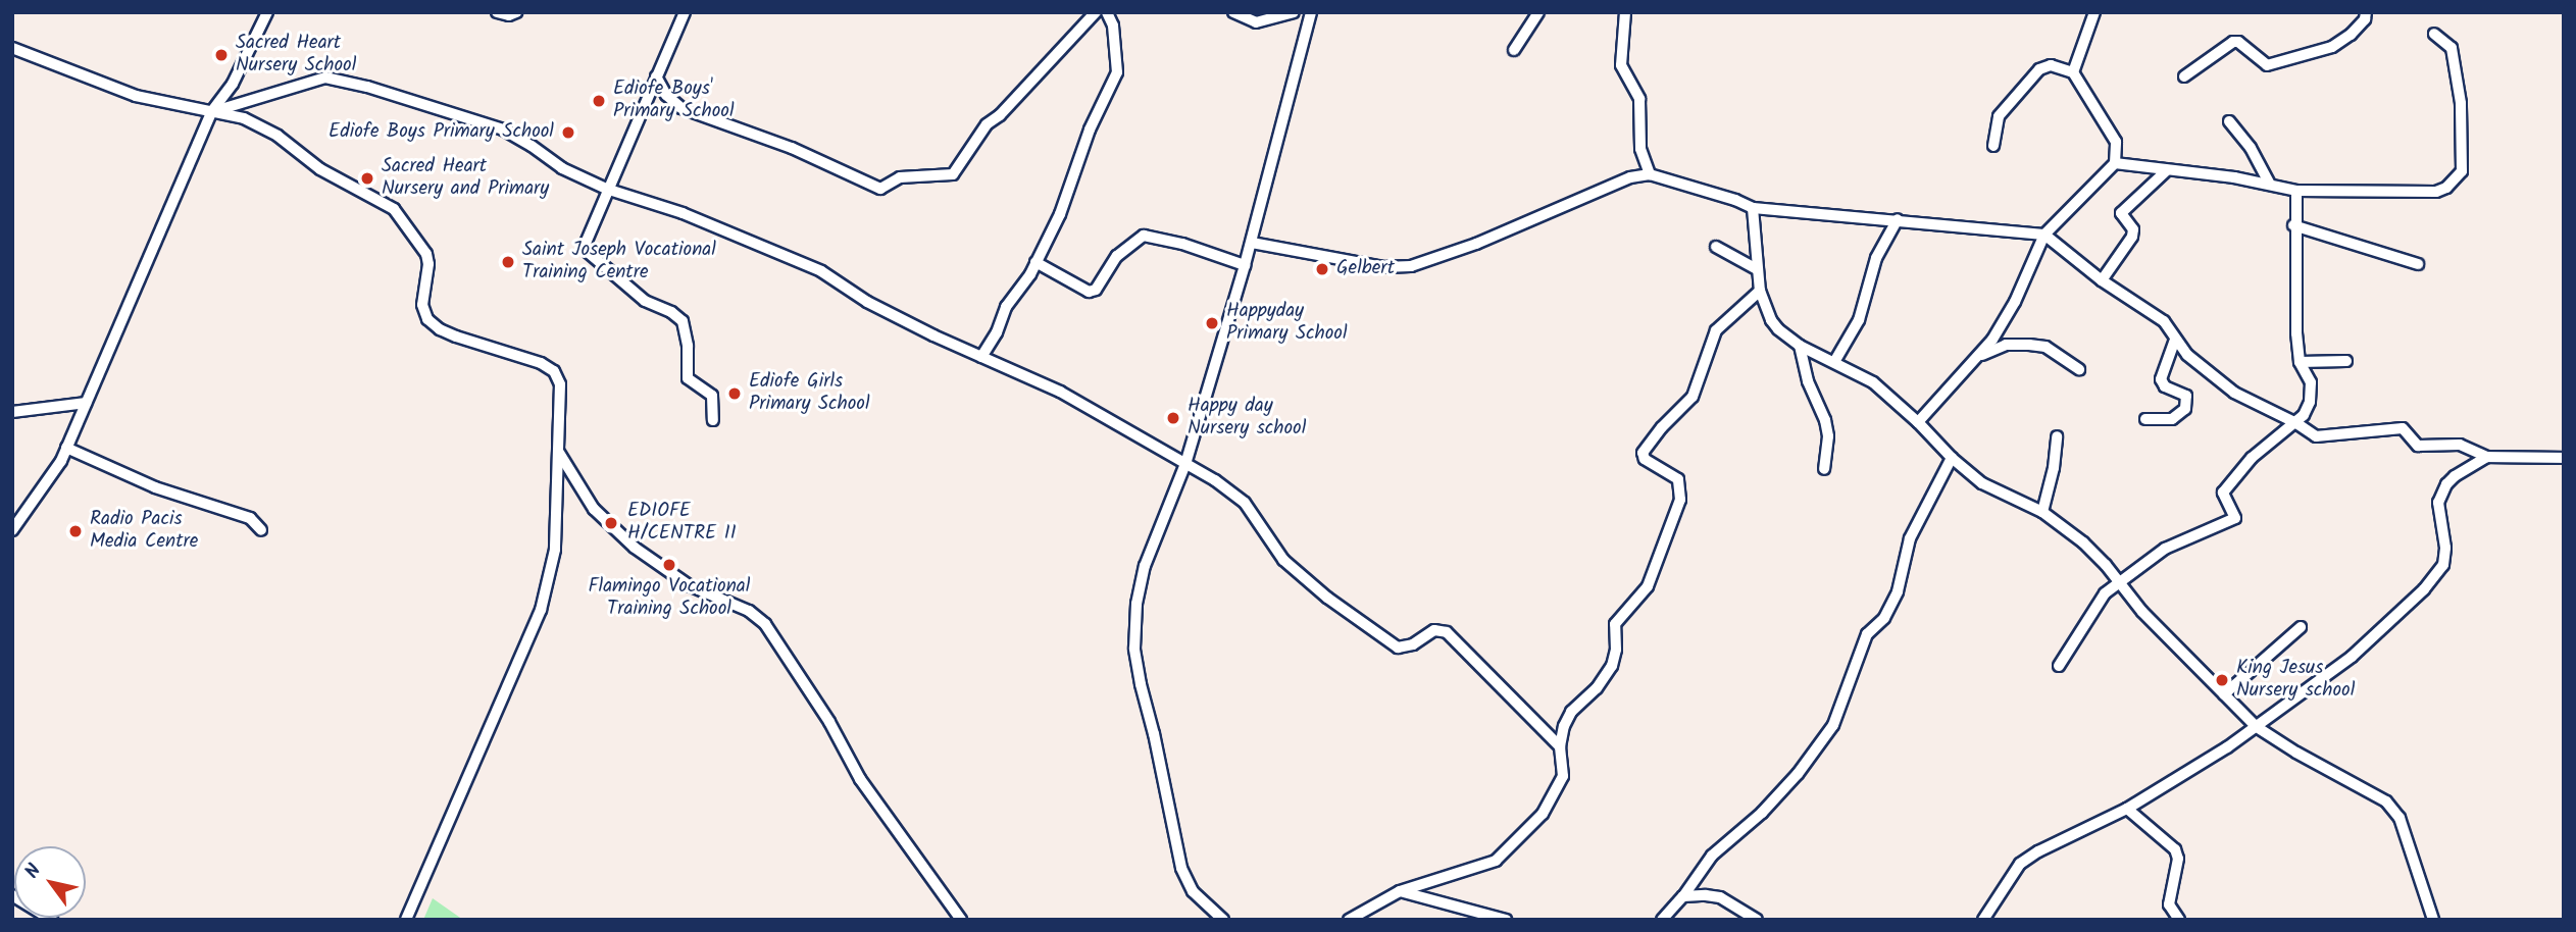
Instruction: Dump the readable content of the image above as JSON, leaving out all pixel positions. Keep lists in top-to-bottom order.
{
  "places": [
    "Sacred Heart Nursery School",
    "Ediofe Boys' Primary School",
    "Ediofe Boys Primary School",
    "Sacred Heart Nursery and Primary",
    "Saint Joseph Vocational Training Centre",
    "Gelbert",
    "Happyday Primary School",
    "Ediofe Girls Primary School",
    "Happy day Nursery school",
    "EDIOFE H/CENTRE II",
    "Radio Pacis Media Centre",
    "Flamingo Vocational Training School",
    "King Jesus Nursery school"
  ],
  "north": "top left"
}
